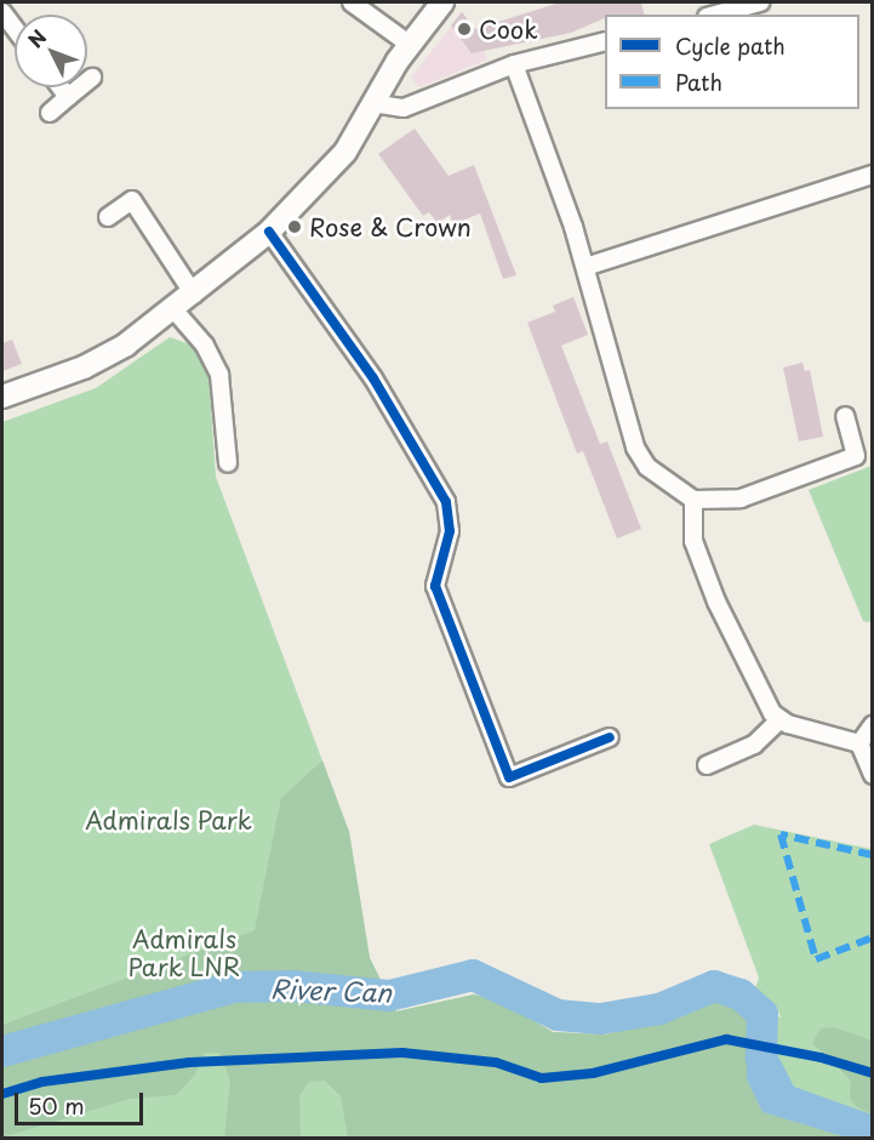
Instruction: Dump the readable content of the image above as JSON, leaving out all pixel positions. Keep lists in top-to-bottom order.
{
  "water": ["River Can"],
  "parks": ["Admirals Park", "Admirals Park LNR"],
  "places": ["Cook", "Rose & Crown"],
  "legend": ["Cycle path", "Path"],
  "scale_bar": "50 m",
  "north": "top left"
}
